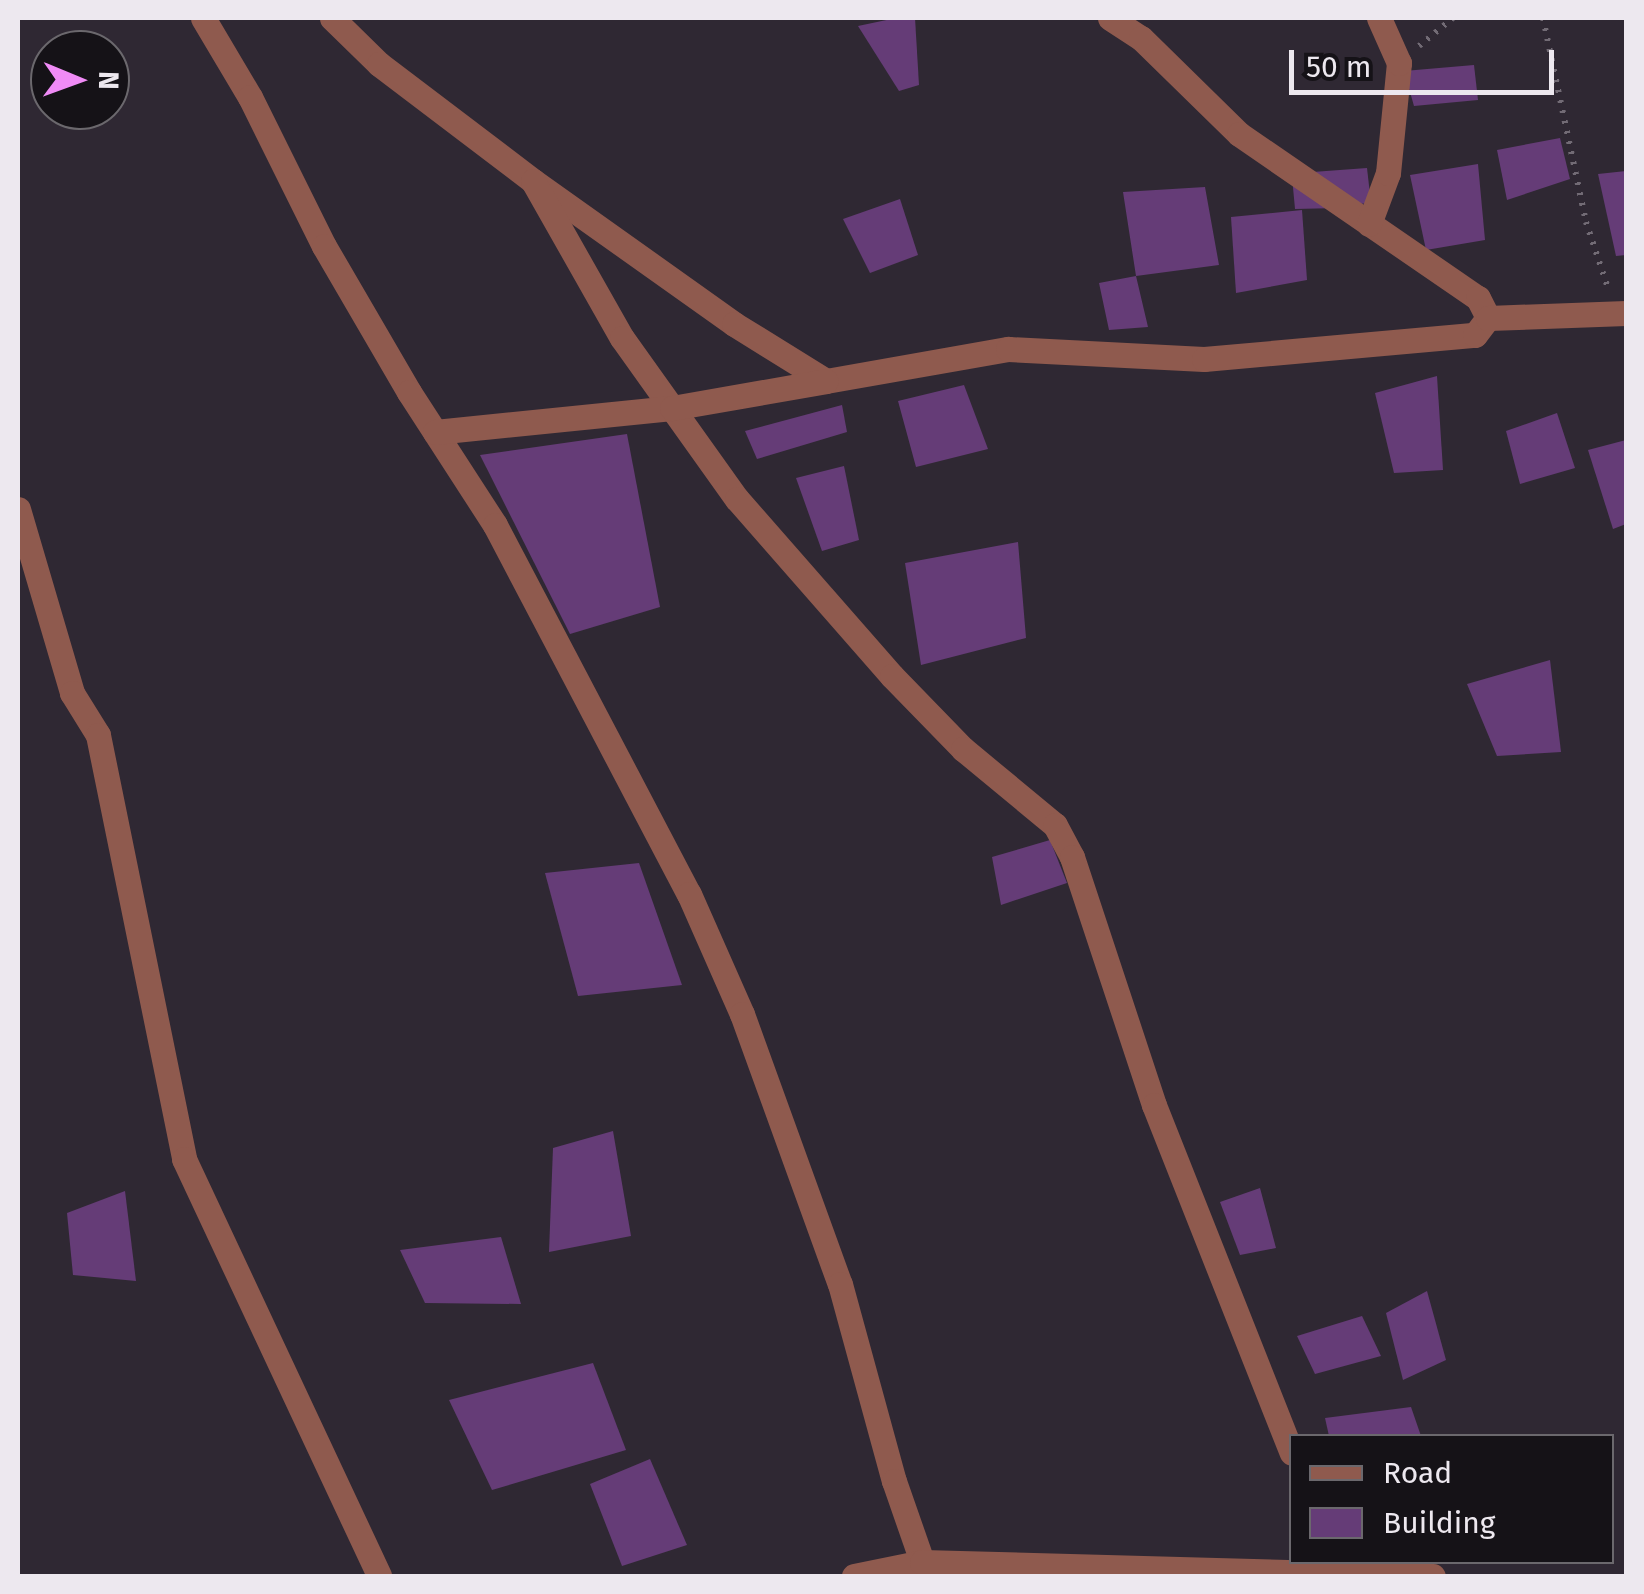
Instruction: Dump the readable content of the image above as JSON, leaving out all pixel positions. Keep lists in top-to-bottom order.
{
  "legend": ["Road", "Building"],
  "scale_bar": "50 m",
  "north": "right"
}
